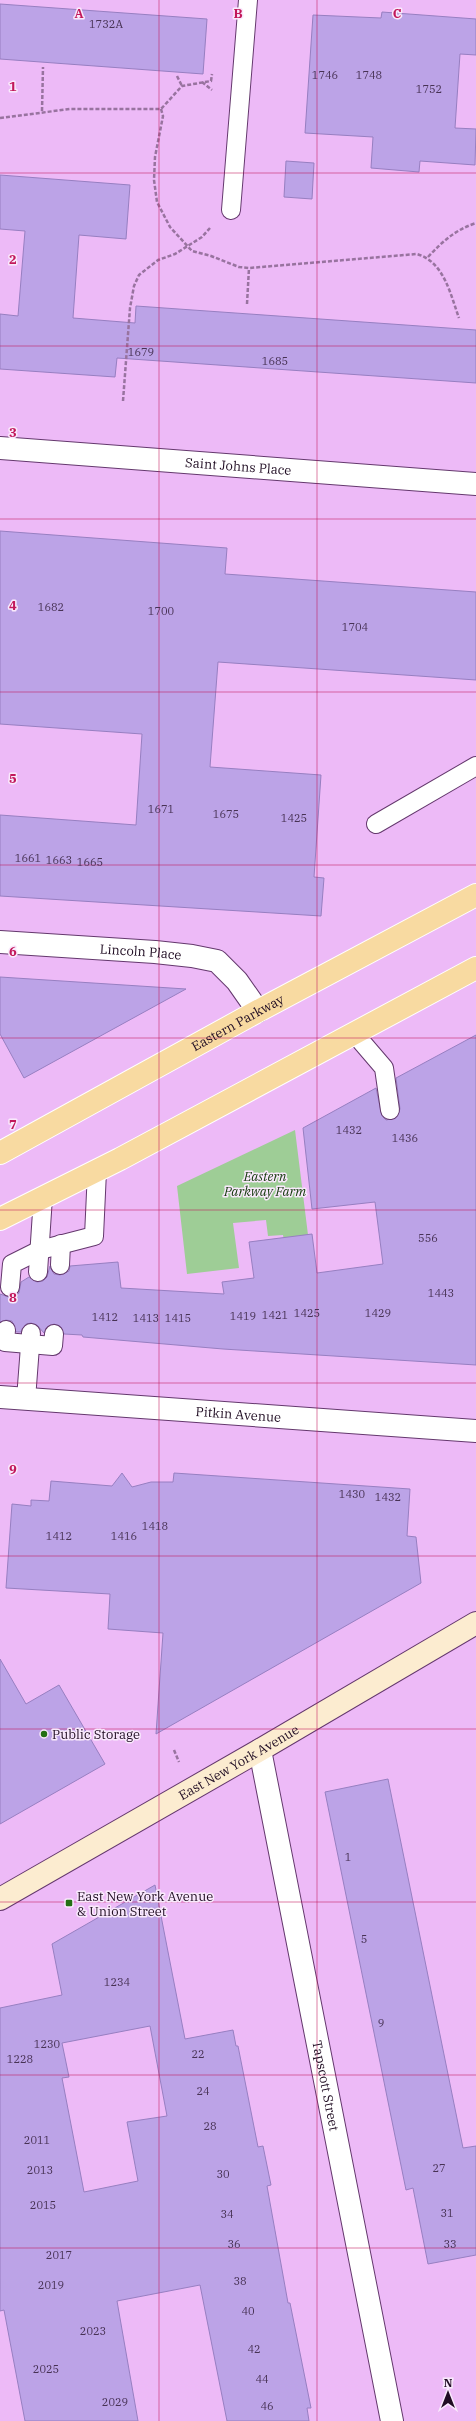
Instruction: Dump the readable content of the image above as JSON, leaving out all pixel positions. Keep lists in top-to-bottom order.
{
  "streets": {
    "main road": ["Eastern Parkway", "East New York Avenue"],
    "street": [
      "Saint Johns Place",
      "Lincoln Place",
      "Pitkin Avenue",
      "Tapscott Street"
    ]
  },
  "crossings": [
    ["Lincoln Place", "Eastern Parkway"],
    ["East New York Avenue", "Tapscott Street"]
  ],
  "parks": ["Eastern Parkway Farm"],
  "places": {
    "other": ["Public Storage"],
    "transit": ["East New York Avenue & Union Street"]
  },
  "house_numbers": [
    "1732A",
    "1746",
    "1748",
    "1752",
    "1679",
    "1685",
    "1682",
    "1700",
    "1704",
    "1671",
    "1675",
    "1425",
    "1661",
    "1663",
    "1665",
    "1432",
    "1436",
    "556",
    "1443",
    "1425",
    "1429",
    "1421",
    "1419",
    "1412",
    "1413",
    "1415",
    "1430",
    "1432",
    "1418",
    "1412",
    "1416",
    "1",
    "5",
    "1234",
    "9",
    "1230",
    "22",
    "1228",
    "24",
    "28",
    "2011",
    "27",
    "2013",
    "30",
    "2015",
    "31",
    "34",
    "36",
    "33",
    "2017",
    "38",
    "2019",
    "40",
    "2023",
    "42",
    "2025",
    "44",
    "2029",
    "46"
  ],
  "north": "top",
  "grid": {
    "columns": ["A", "B", "C"],
    "rows": [
      "1",
      "2",
      "3",
      "4",
      "5",
      "6",
      "7",
      "8",
      "9"
    ]
  }
}
